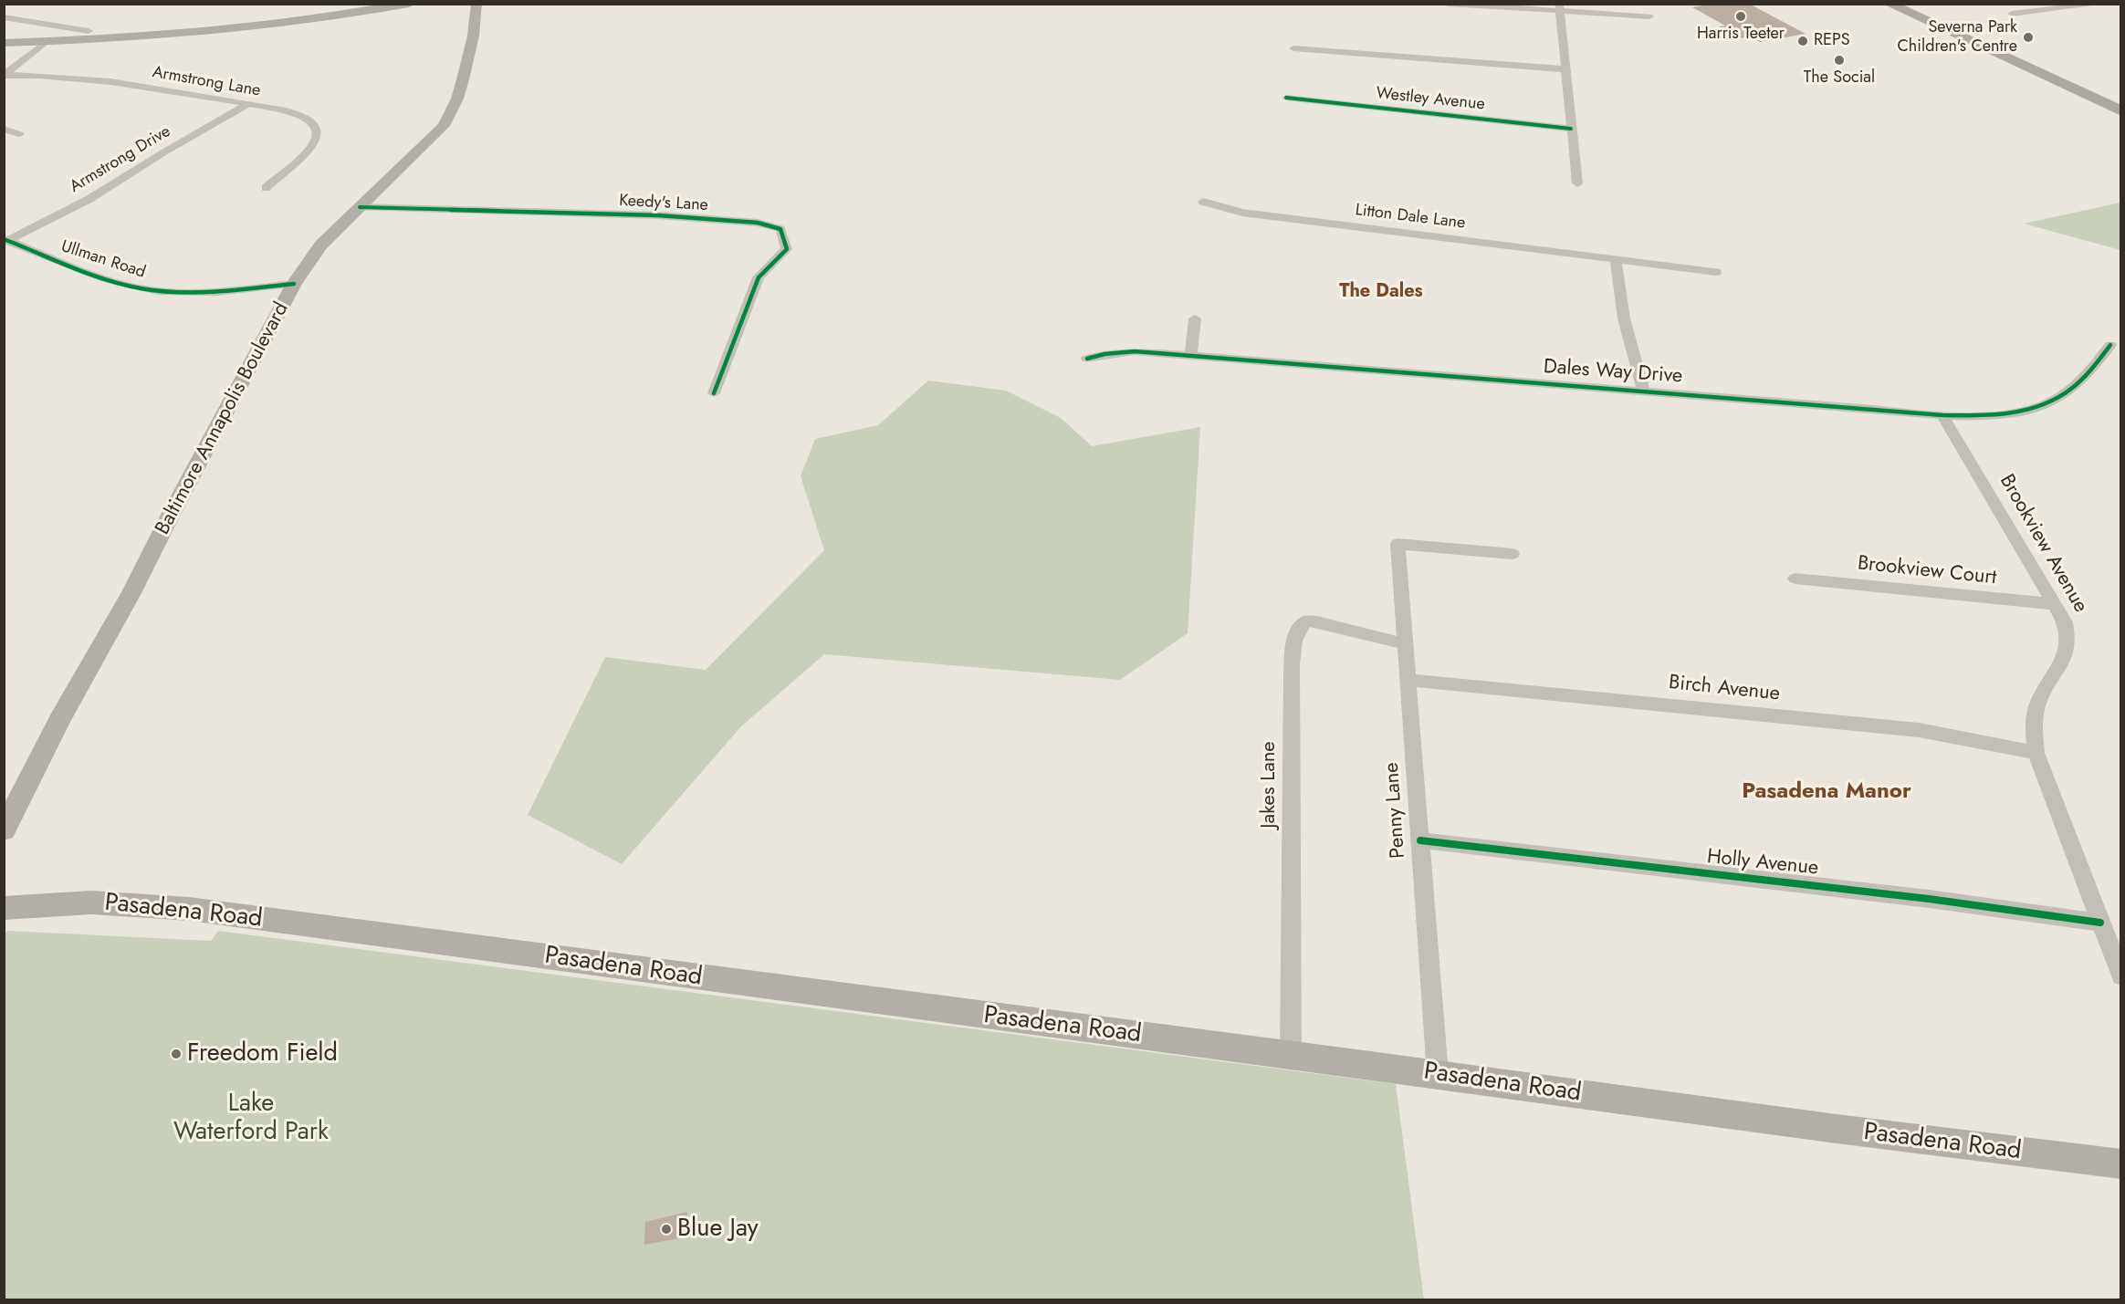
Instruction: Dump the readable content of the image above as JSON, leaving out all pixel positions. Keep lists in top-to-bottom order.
{
  "streets": {
    "main road": ["Baltimore Annapolis Boulevard", "Pasadena Road"],
    "street": [
      "Armstrong Lane",
      "Westley Avenue",
      "Armstrong Drive",
      "Keedy's Lane",
      "Litton Dale Lane",
      "Ullman Road",
      "Dales Way Drive",
      "Brookview Avenue",
      "Brookview Court",
      "Birch Avenue",
      "Jakes Lane",
      "Penny Lane",
      "Holly Avenue"
    ]
  },
  "crossings": [
    ["Armstrong Lane", "Armstrong Drive"],
    ["Armstrong Drive", "Ullman Road"],
    ["Keedy's Lane", "Baltimore Annapolis Boulevard"],
    ["Ullman Road", "Baltimore Annapolis Boulevard"],
    ["Dales Way Drive", "Brookview Avenue"],
    ["Brookview Avenue", "Brookview Court"],
    ["Brookview Avenue", "Birch Avenue"],
    ["Brookview Avenue", "Holly Avenue"],
    ["Birch Avenue", "Penny Lane"],
    ["Jakes Lane", "Penny Lane"],
    ["Jakes Lane", "Pasadena Road"],
    ["Penny Lane", "Holly Avenue"],
    ["Penny Lane", "Pasadena Road"]
  ],
  "districts": ["The Dales", "Pasadena Manor"],
  "parks": ["Lake Waterford Park"],
  "places": [
    "Harris Teeter",
    "Severna Park Children's Centre",
    "REPS",
    "The Social",
    "Freedom Field",
    "Blue Jay"
  ]
}
